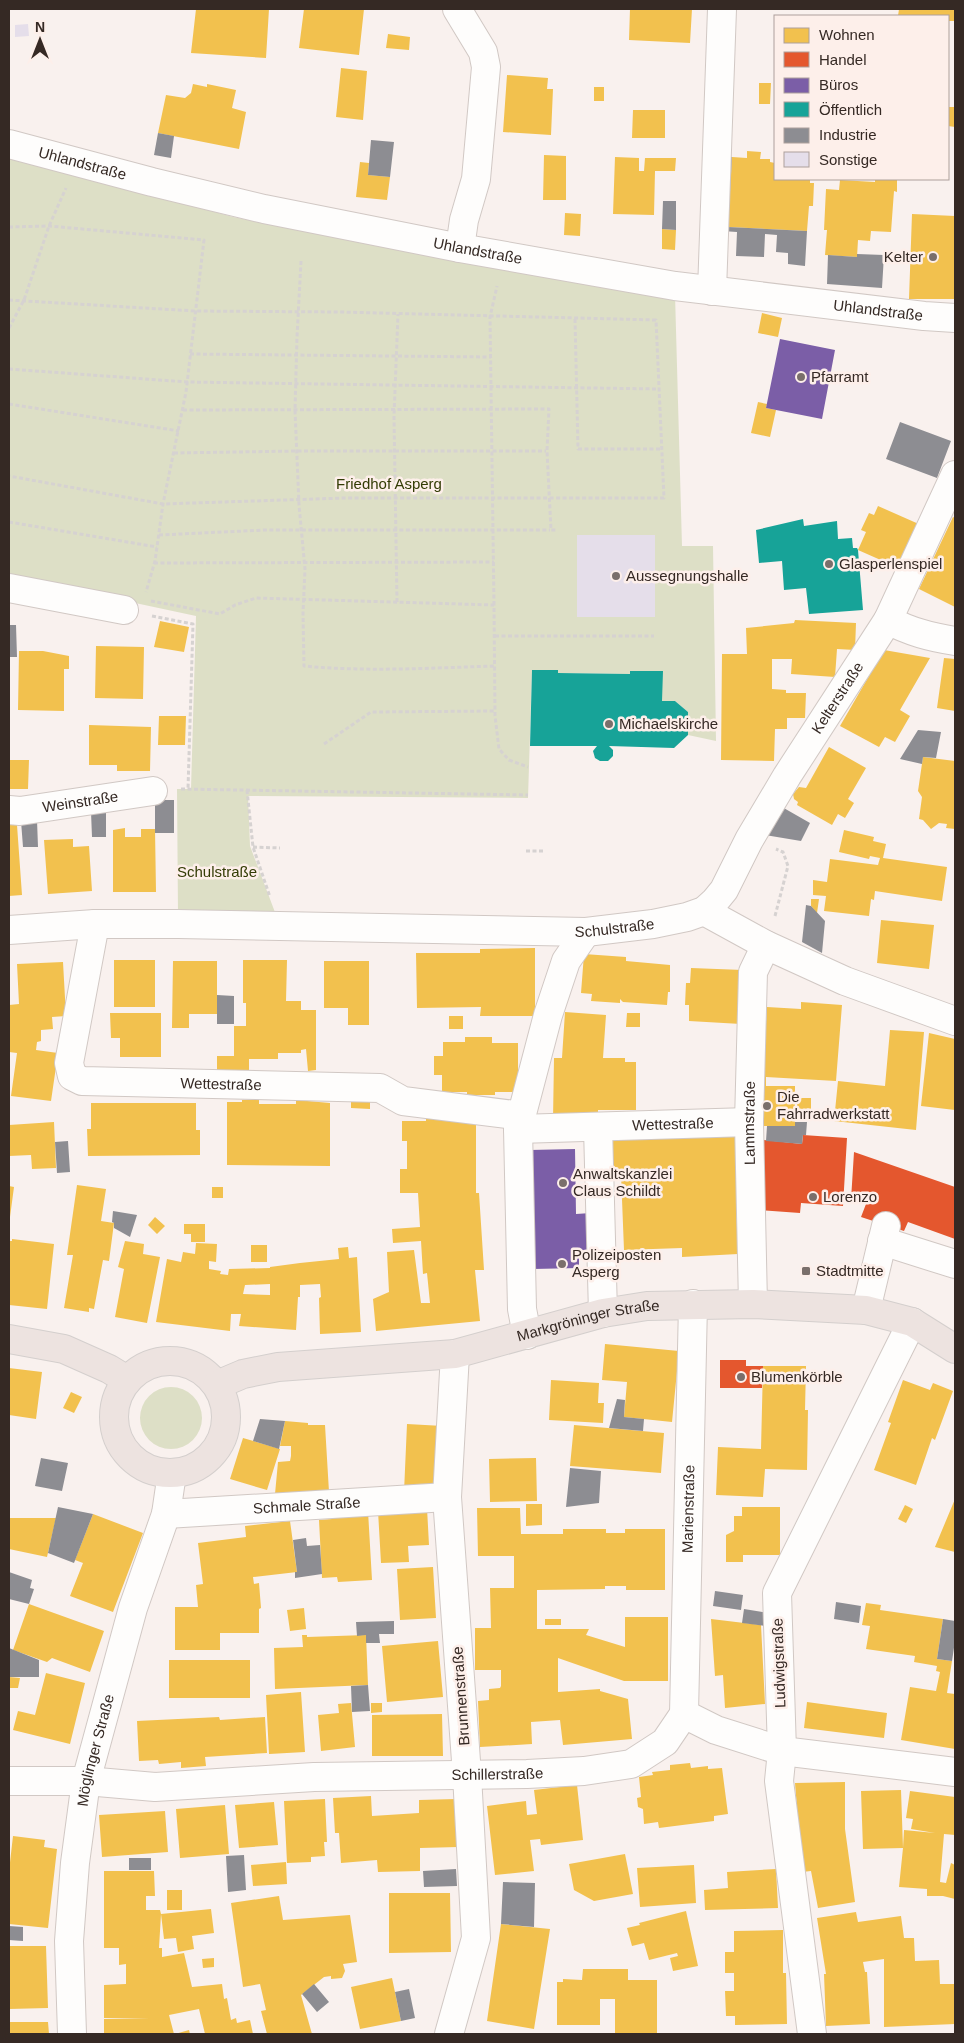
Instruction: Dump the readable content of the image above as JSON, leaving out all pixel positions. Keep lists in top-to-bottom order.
{
  "streets": {
    "main road": ["Markgröninger Straße"],
    "street": [
      "Uhlandstraße",
      "Kelterstraße",
      "Weinstraße",
      "Schulstraße",
      "Wettestraße",
      "Lammstraße",
      "Schmale Straße",
      "Marienstraße",
      "Ludwigstraße",
      "Brunnenstraße",
      "Möglinger Straße",
      "Schillerstraße"
    ]
  },
  "crossings": [
    ["Kelterstraße", "Schulstraße"],
    ["Schulstraße", "Wettestraße"],
    ["Wettestraße", "Lammstraße"],
    ["Lammstraße", "Markgröninger Straße"],
    ["Markgröninger Straße", "Marienstraße"],
    ["Markgröninger Straße", "Ludwigstraße"],
    ["Markgröninger Straße", "Brunnenstraße"],
    ["Markgröninger Straße", "Möglinger Straße"],
    ["Schmale Straße", "Brunnenstraße"],
    ["Schmale Straße", "Möglinger Straße"],
    ["Marienstraße", "Schillerstraße"],
    ["Brunnenstraße", "Schillerstraße"],
    ["Möglinger Straße", "Schillerstraße"]
  ],
  "parks": ["Friedhof Asperg", "Schulstraße"],
  "places": {
    "other": [
      "Kelter",
      "Pfarramt",
      "Glasperlenspiel",
      "Aussegnungshalle",
      "Michaelskirche",
      "Die Fahrradwerkstatt",
      "Anwaltskanzlei Claus Schildt",
      "Lorenzo",
      "Polizeiposten Asperg",
      "Blumenkörble"
    ],
    "transit": ["Stadtmitte"]
  },
  "legend": [
    "Wohnen",
    "Handel",
    "Büros",
    "Öffentlich",
    "Industrie",
    "Sonstige"
  ],
  "north": "top"
}
